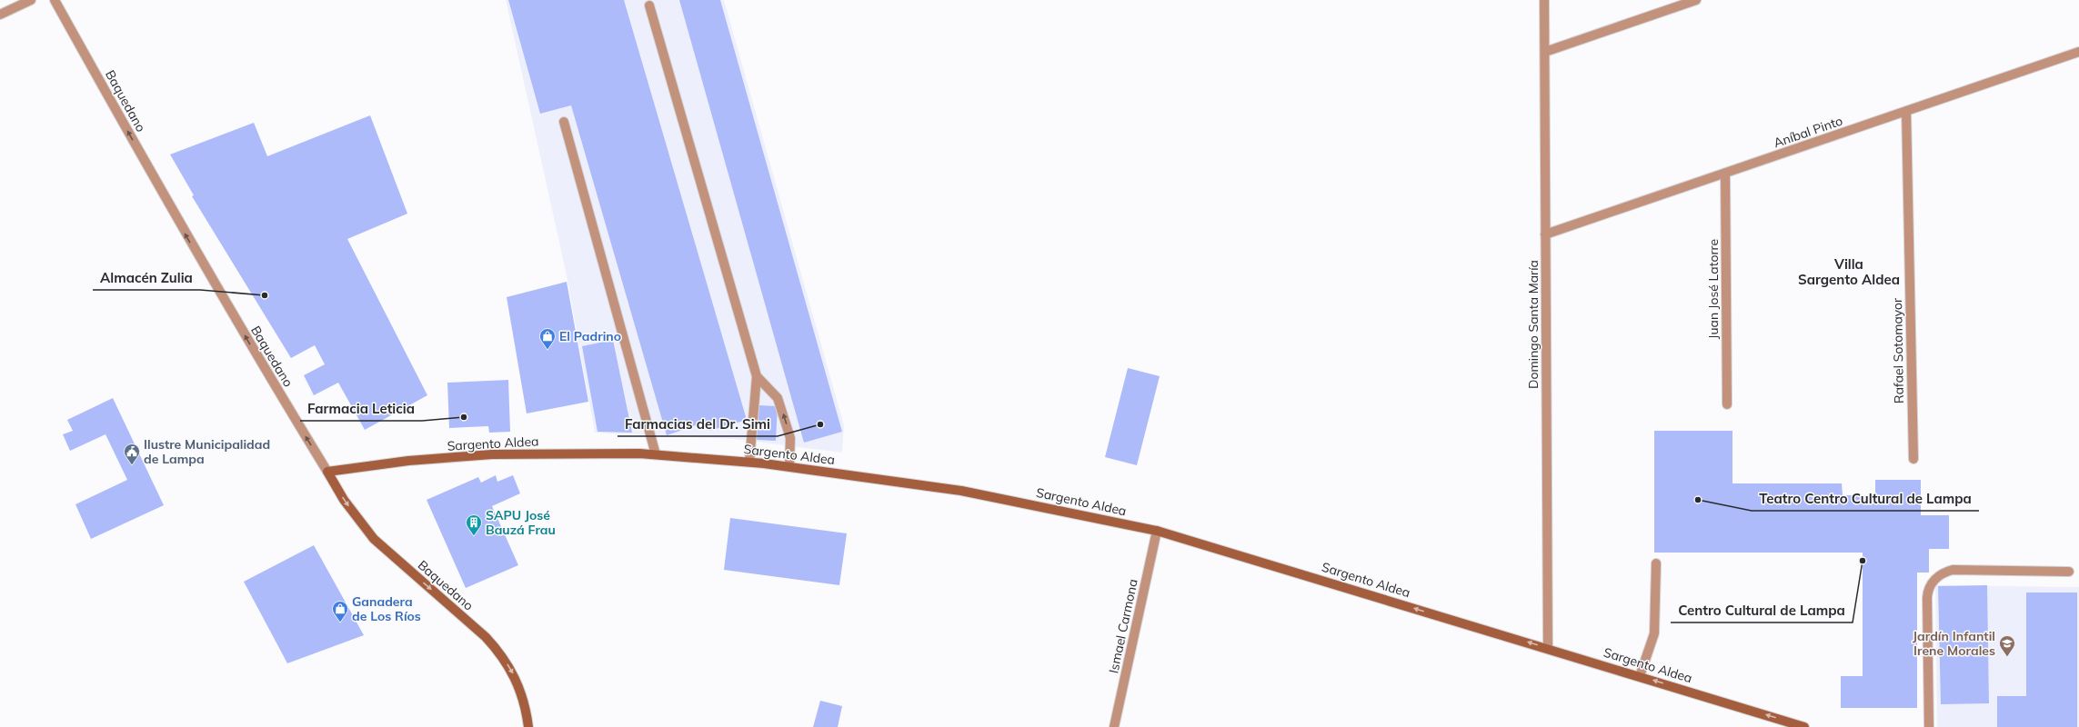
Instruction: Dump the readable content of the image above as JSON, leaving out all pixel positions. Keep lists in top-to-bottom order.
{
  "streets": {
    "main road": ["Baquedano", "Sargento Aldea"],
    "street": [
      "Aníbal Pinto",
      "Juan José Latorre",
      "Domingo Santa María",
      "Rafael Sotomayor",
      "Ismael Carmona"
    ]
  },
  "crossings": [
    ["Baquedano", "Sargento Aldea"],
    ["Aníbal Pinto", "Juan José Latorre"],
    ["Aníbal Pinto", "Domingo Santa María"],
    ["Aníbal Pinto", "Rafael Sotomayor"],
    ["Domingo Santa María", "Sargento Aldea"],
    ["Sargento Aldea", "Ismael Carmona"]
  ],
  "one_way": ["Sargento Aldea"],
  "districts": ["Villa Sargento Aldea"],
  "places": {
    "other": [
      "Almacén Zulia",
      "Farmacia Leticia",
      "Farmacias del Dr. Simi",
      "Teatro Centro Cultural de Lampa",
      "Centro Cultural de Lampa"
    ],
    "shop": ["El Padrino", "Ganadera de Los Ríos"],
    "public building": ["Ilustre Municipalidad de Lampa"],
    "building": ["SAPU José Bauzá Frau"],
    "school or university": ["Jardín Infantil Irene Morales"]
  }
}
